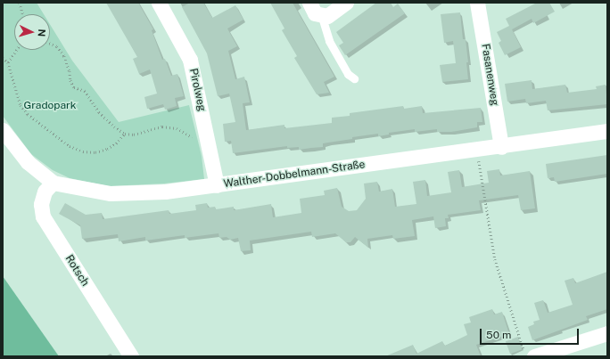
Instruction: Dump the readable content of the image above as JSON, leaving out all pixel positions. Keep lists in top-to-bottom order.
{
  "streets": {
    "street": [
      "Fasanenweg",
      "Pirolweg",
      "Walther-Dobbelmann-Straße",
      "Rotsch"
    ]
  },
  "crossings": [
    ["Fasanenweg", "Walther-Dobbelmann-Straße"],
    ["Pirolweg", "Walther-Dobbelmann-Straße"],
    ["Walther-Dobbelmann-Straße", "Rotsch"]
  ],
  "parks": ["Gradopark"],
  "scale_bar": "50 m",
  "north": "right"
}
